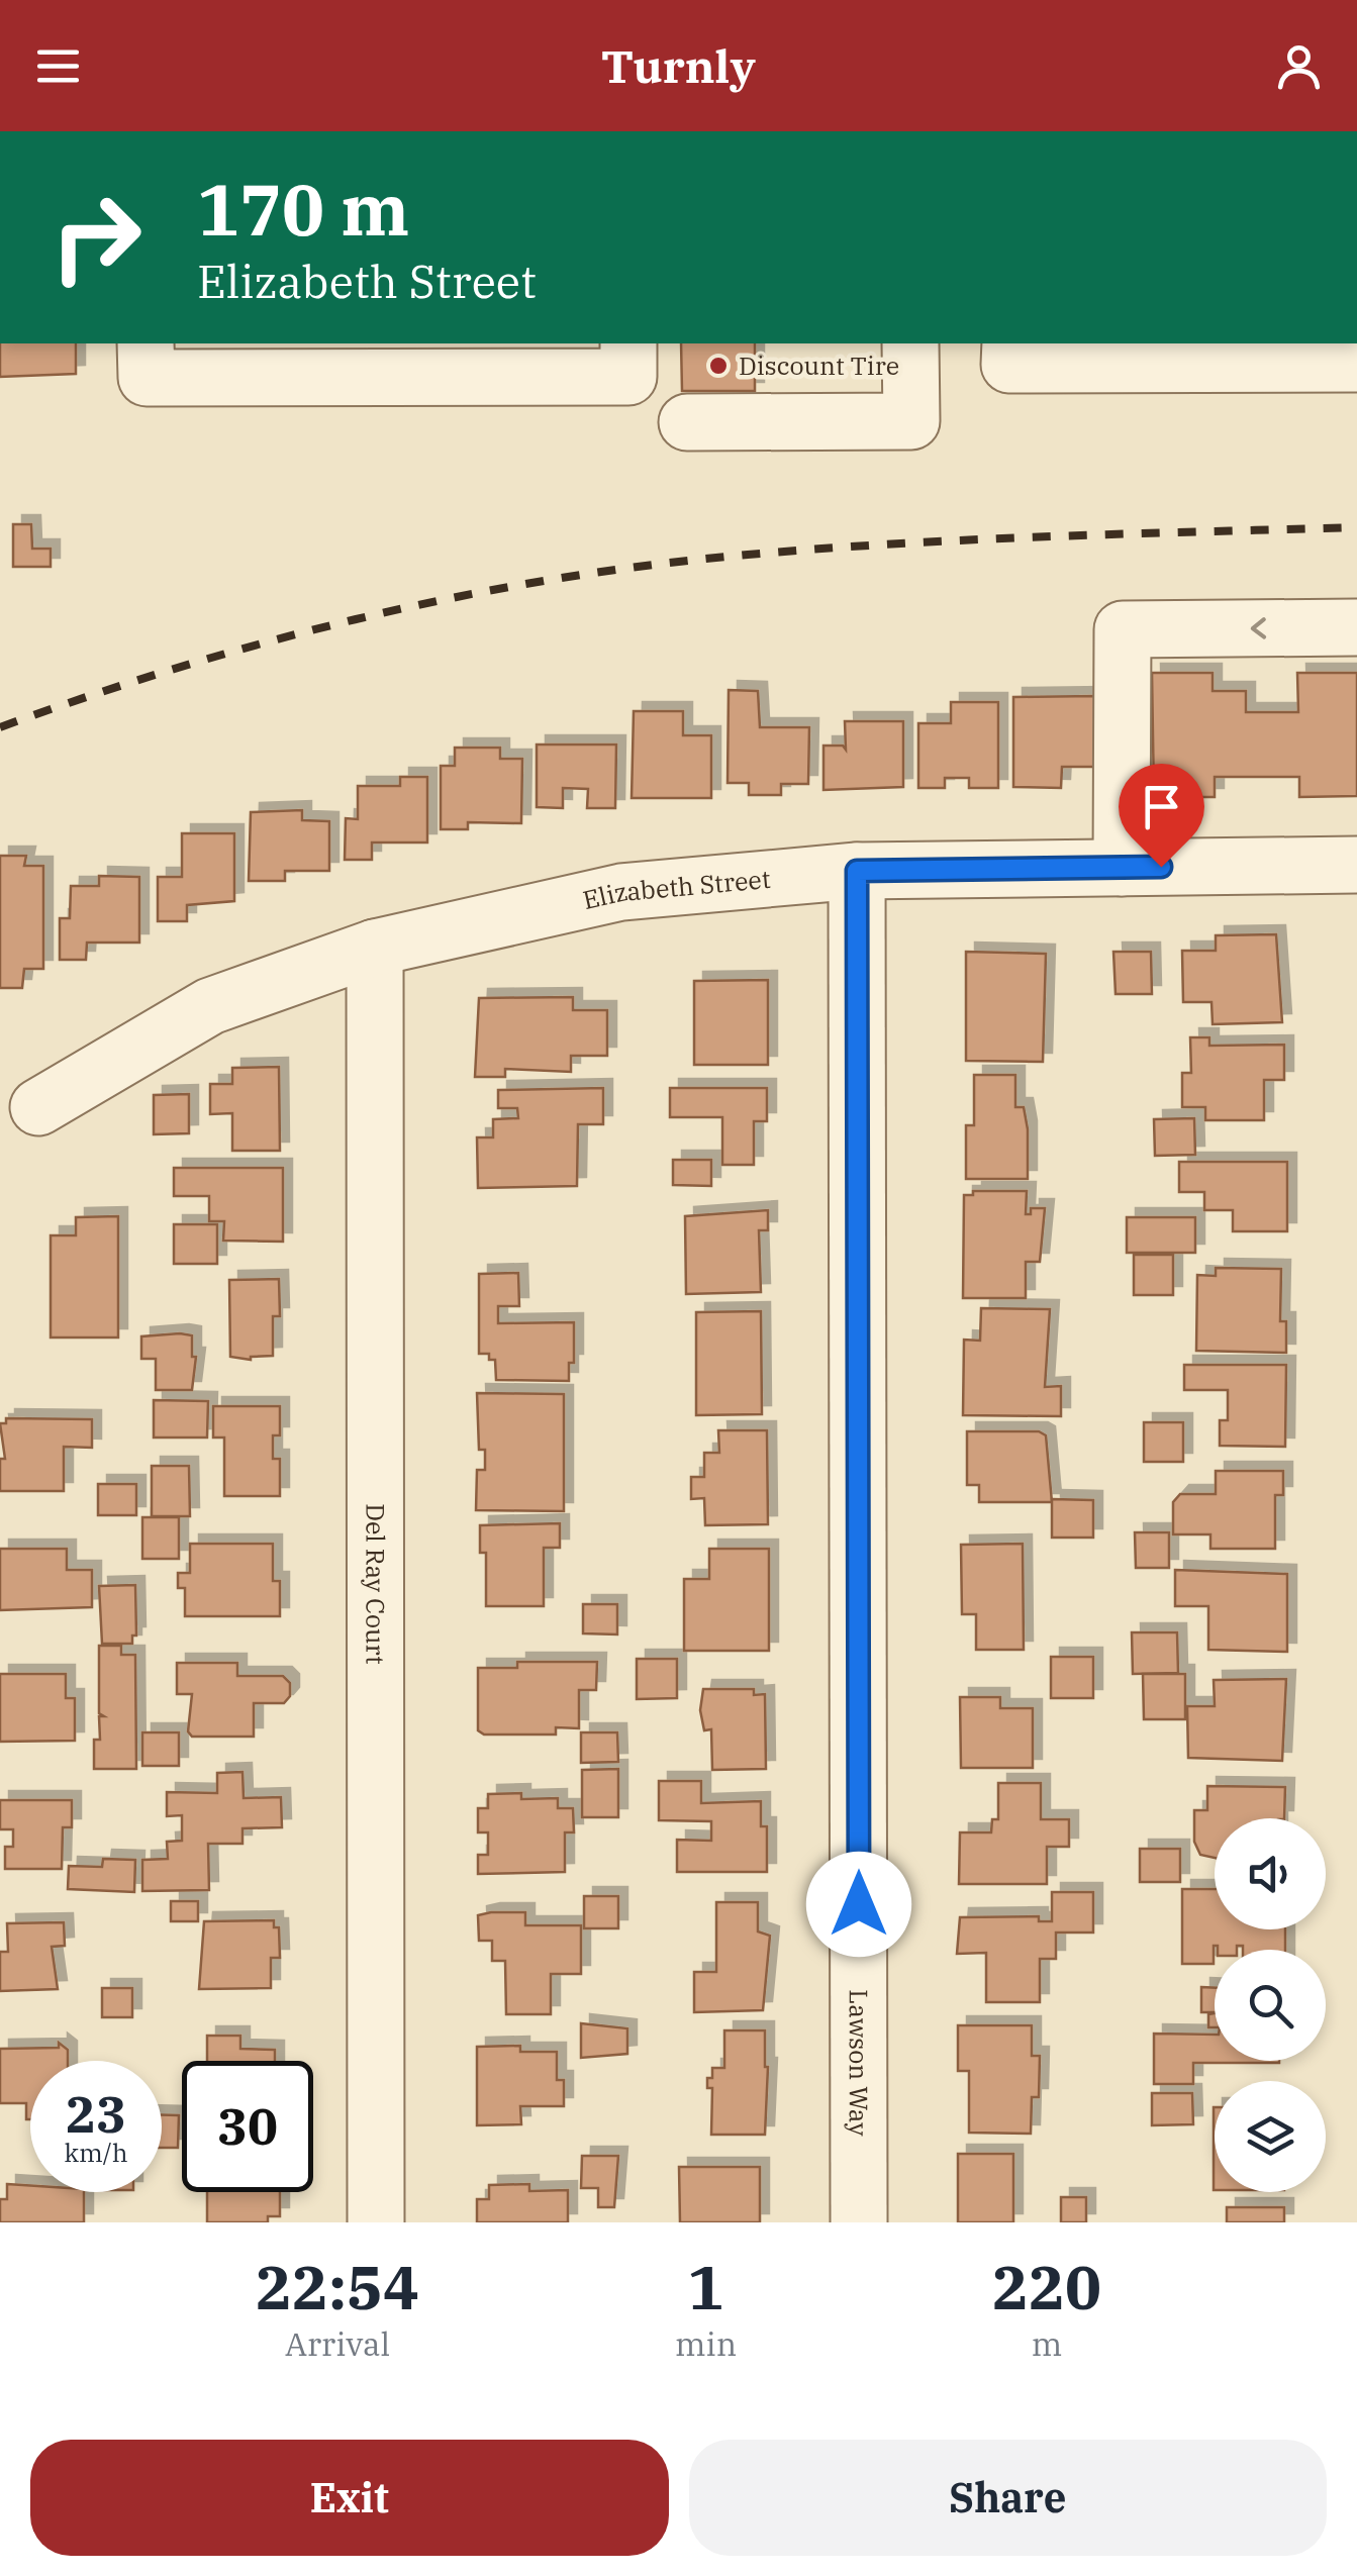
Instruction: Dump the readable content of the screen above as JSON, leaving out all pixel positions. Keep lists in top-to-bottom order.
{
  "streets": {
    "street": ["Elizabeth Street", "Del Ray Court", "Lawson Way"]
  },
  "crossings": [
    ["Elizabeth Street", "Del Ray Court"],
    ["Elizabeth Street", "Lawson Way"]
  ],
  "places": ["Discount Tire"],
  "page": {
    "header": "Turnly",
    "turn": ["170 m", "Elizabeth Street"],
    "speed": "23 km/h",
    "limit": "30",
    "eta": [
      "22:54",
      "Arrival",
      "1",
      "min",
      "220",
      "m"
    ],
    "buttons": ["Exit", "Share"]
  }
}
